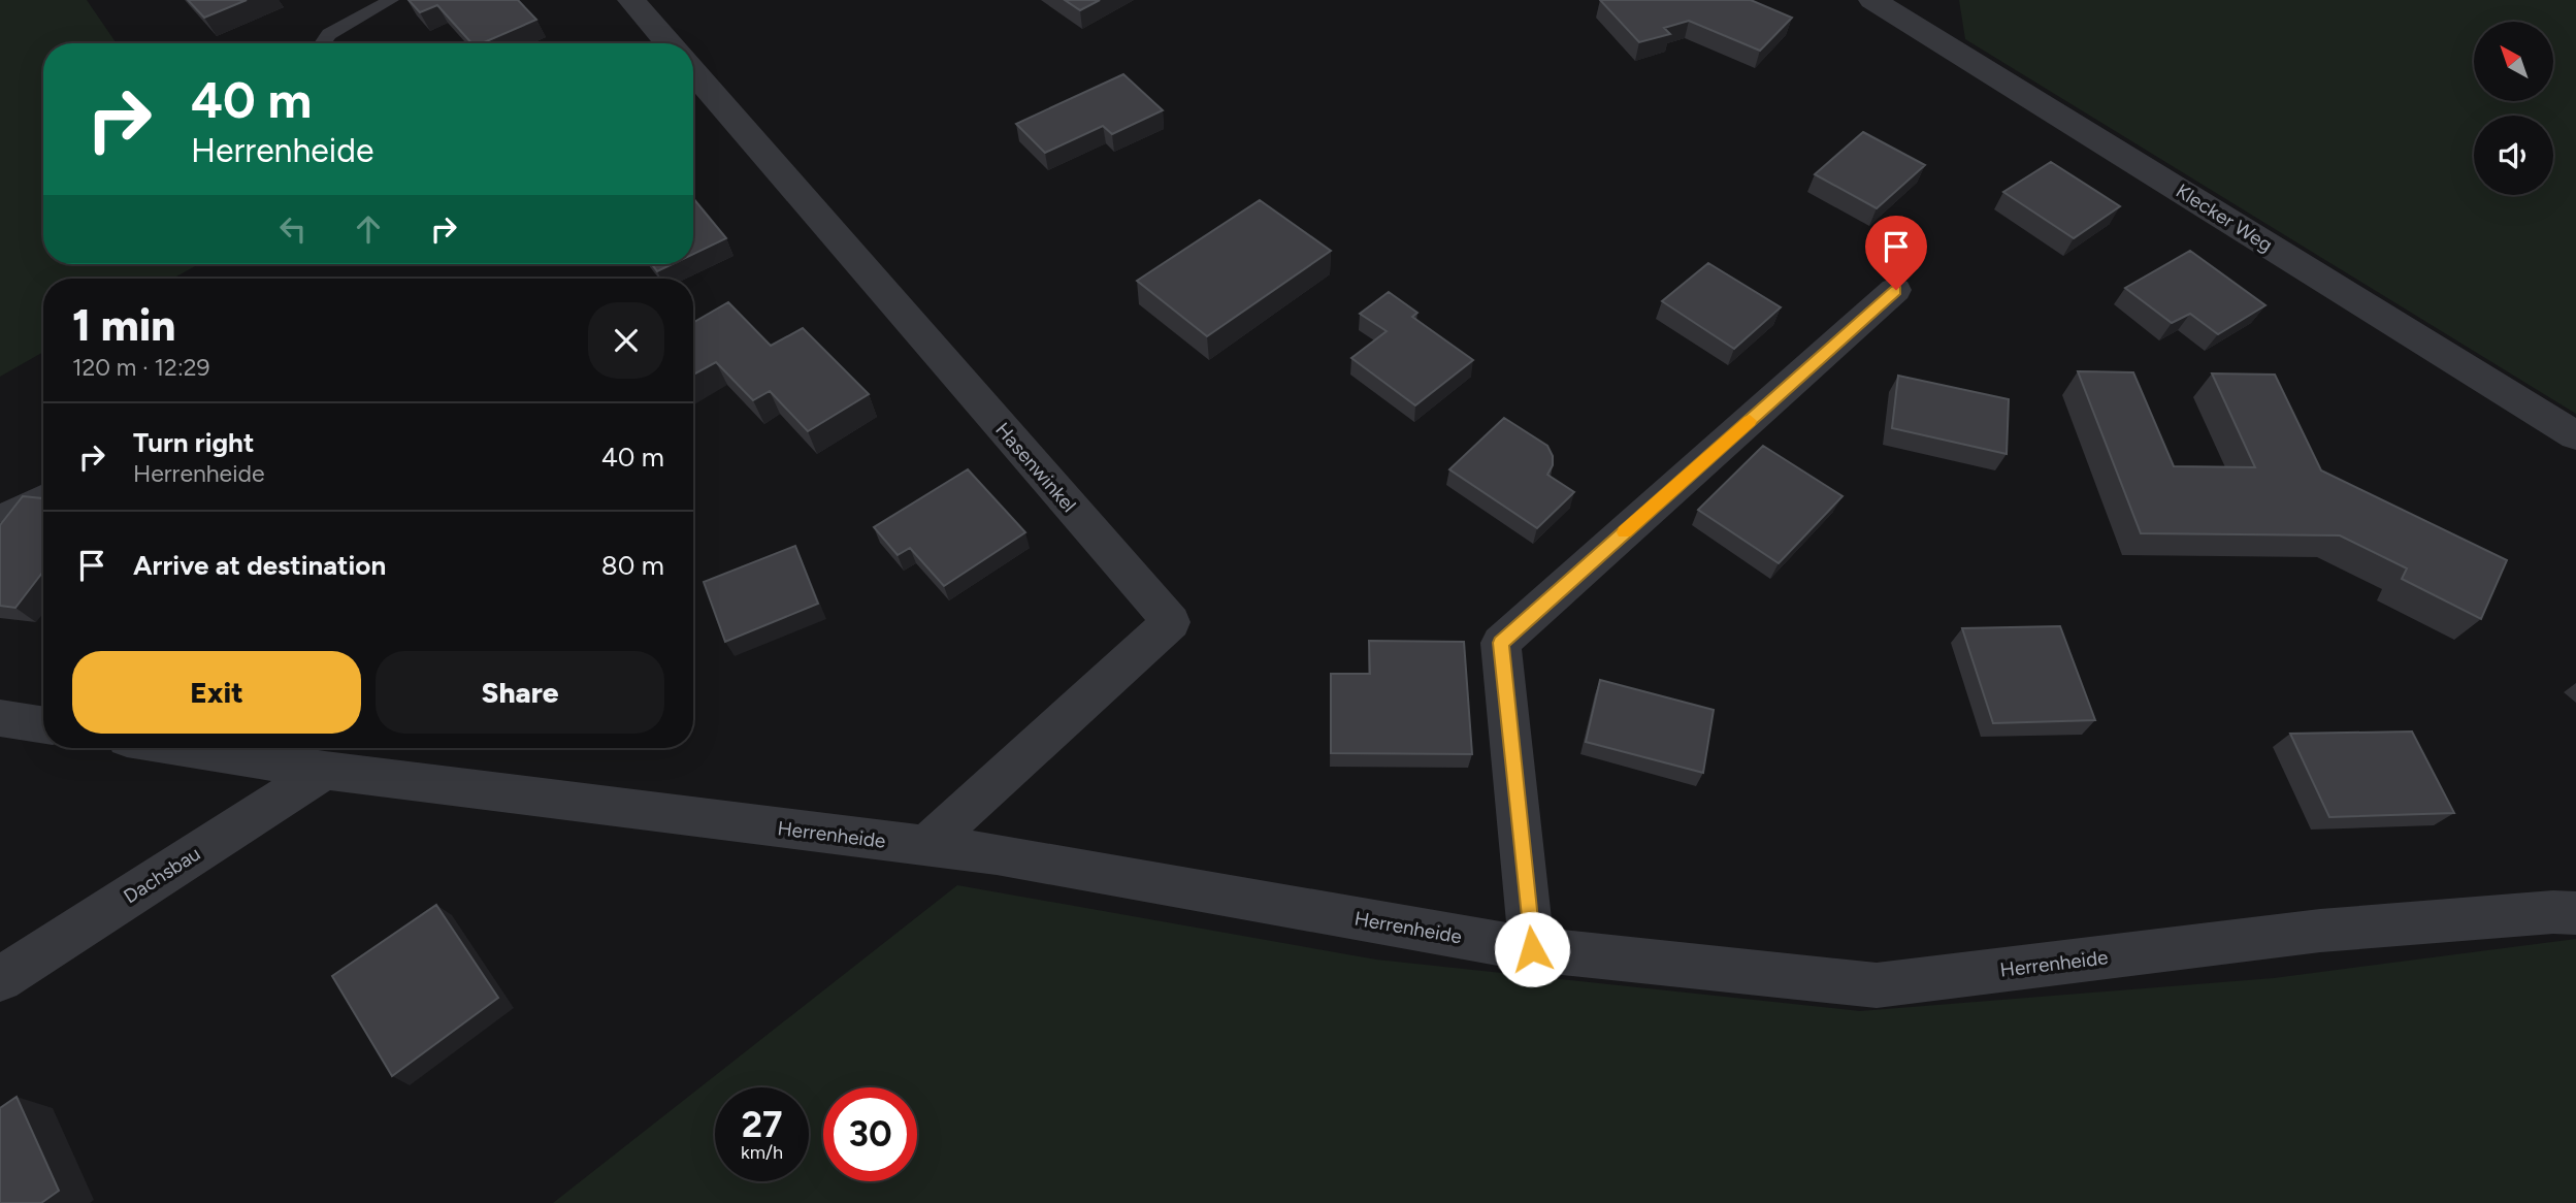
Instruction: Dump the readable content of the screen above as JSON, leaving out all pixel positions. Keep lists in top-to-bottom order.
{
  "streets": {
    "street": [
      "Klecker Weg",
      "Hasenwinkel",
      "Herrenheide",
      "Dachsbau"
    ]
  },
  "crossings": [
    ["Hasenwinkel", "Herrenheide"],
    ["Herrenheide", "Dachsbau"]
  ],
  "north": "top left",
  "page": {
    "turn": ["40 m", "Herrenheide"],
    "heading": ["1 min", "120 m · 12:29"],
    "list": [
      {
        "name": "Turn right",
        "note": "Herrenheide",
        "value": "40 m"
      },
      {
        "name": "Arrive at destination",
        "value": "80 m"
      }
    ],
    "buttons": ["Exit", "Share"],
    "speed": "27 km/h",
    "limit": "30"
  }
}
